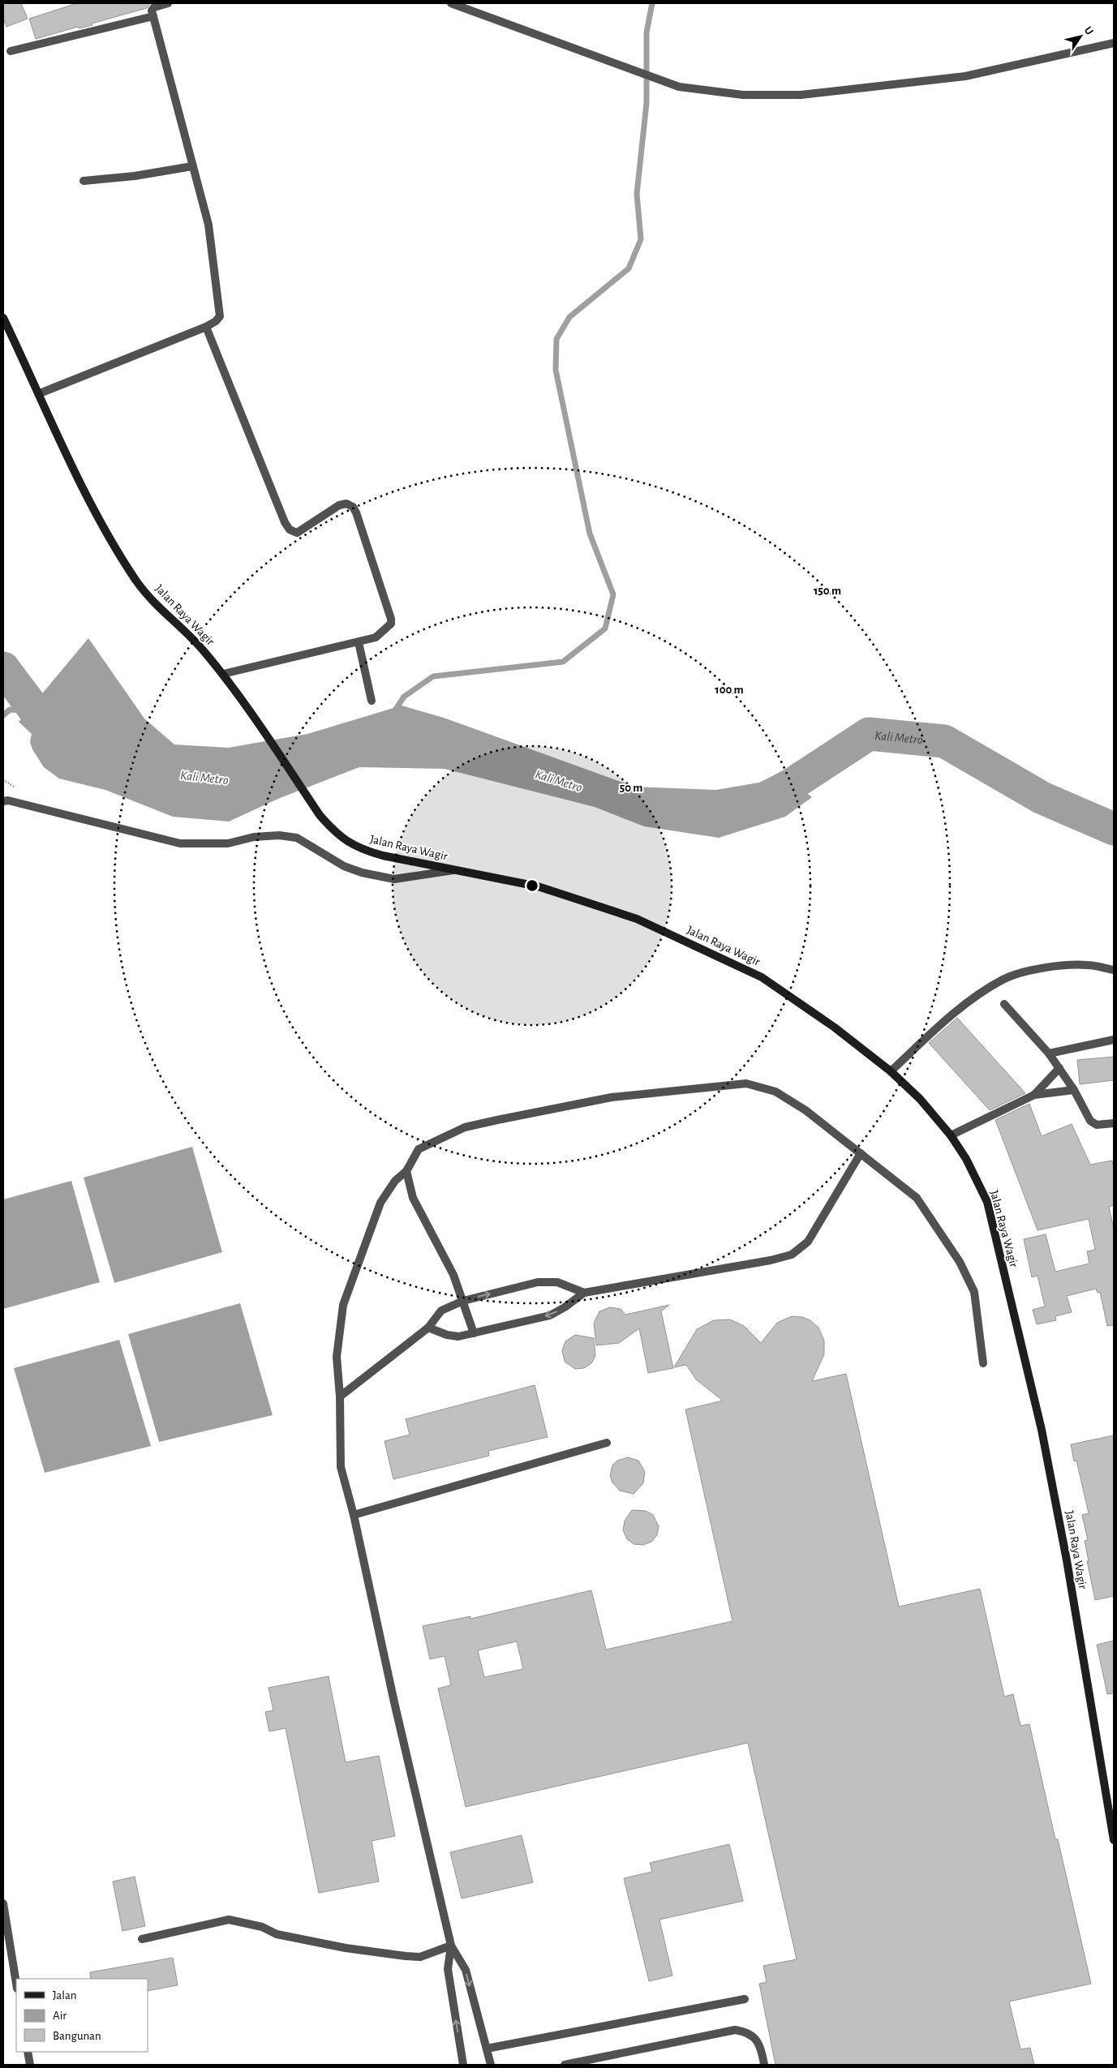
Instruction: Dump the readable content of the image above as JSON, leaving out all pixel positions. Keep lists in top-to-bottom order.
{
  "streets": {
    "main road": ["Jalan Raya Wagir"]
  },
  "water": ["Kali Metro"],
  "legend": ["Jalan", "Air", "Bangunan"],
  "north": "top right",
  "rings": ["150 m", "100 m", "50 m"]
}
